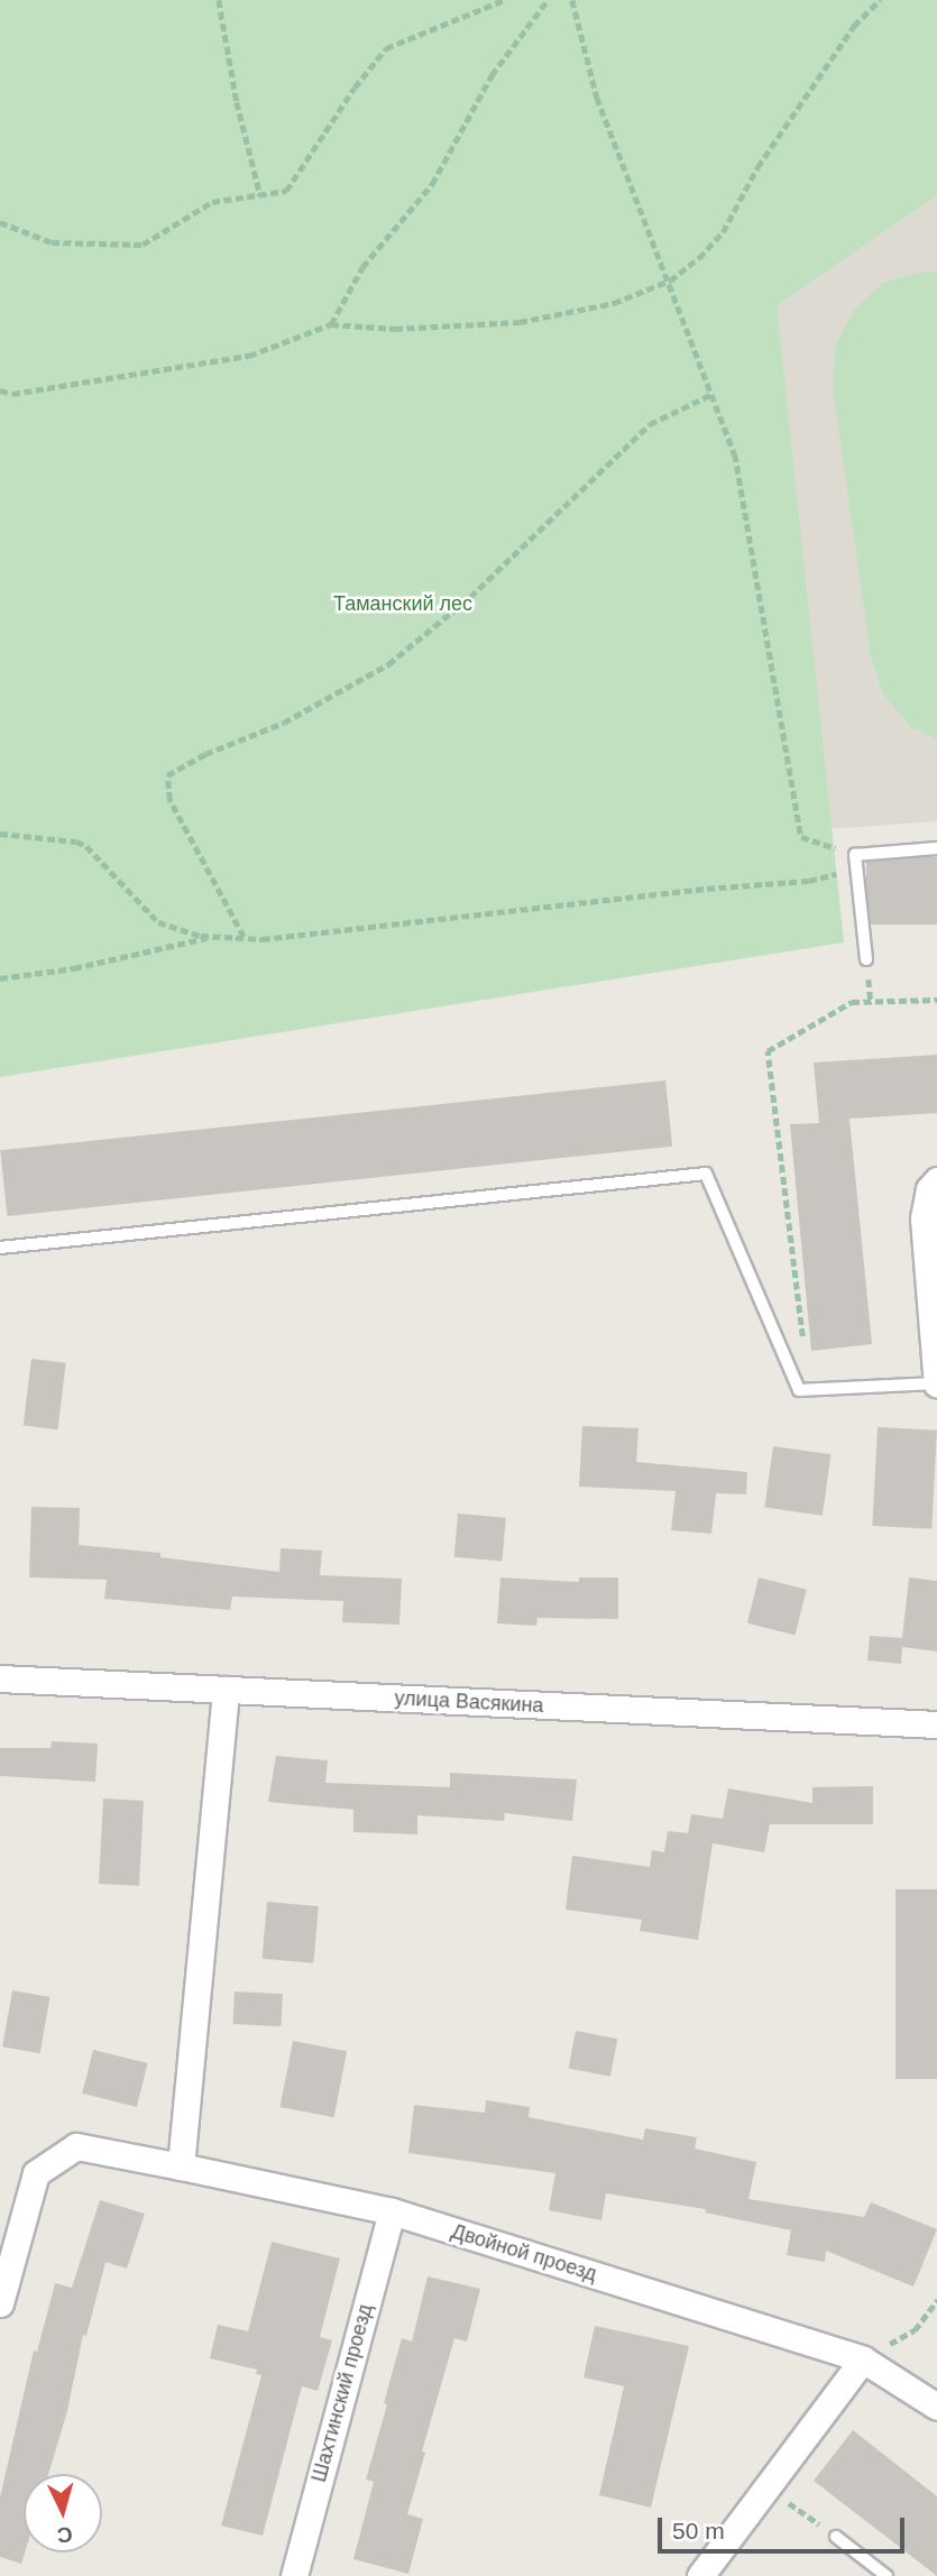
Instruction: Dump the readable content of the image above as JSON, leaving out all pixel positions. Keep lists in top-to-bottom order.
{
  "streets": {
    "street": ["улица Васякина", "Двойной проезд", "Шахтинский проезд"]
  },
  "crossings": [
    ["Двойной проезд", "Шахтинский проезд"]
  ],
  "parks": ["Таманский лес"],
  "scale_bar": "50 m",
  "north": "bottom"
}
